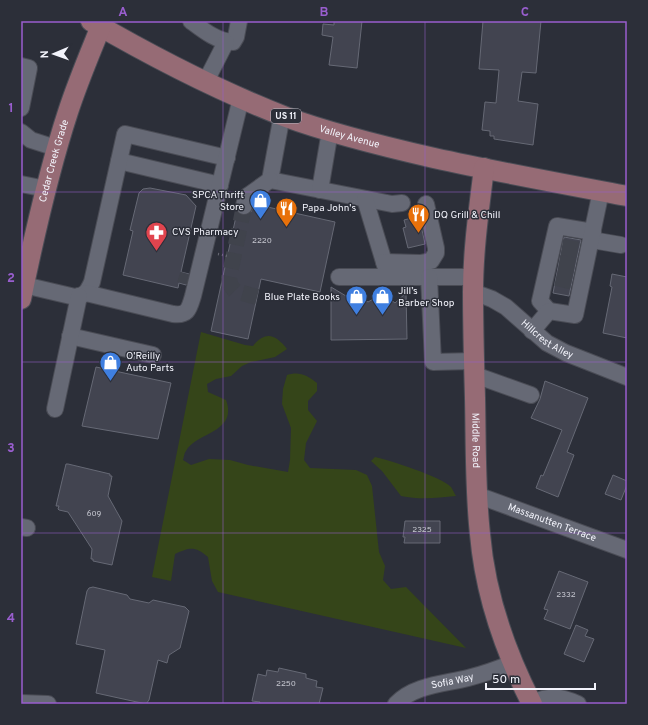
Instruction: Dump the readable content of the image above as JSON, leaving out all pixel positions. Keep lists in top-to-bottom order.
{
  "streets": {
    "main road": [
      "US 11",
      "Valley Avenue",
      "Cedar Creek Grade",
      "Middle Road"
    ],
    "street": ["Hillcrest Alley", "Massanutten Terrace", "Sofia Way"]
  },
  "crossings": [
    ["Valley Avenue", "Cedar Creek Grade"],
    ["Valley Avenue", "Middle Road"],
    ["Hillcrest Alley", "Middle Road"],
    ["Middle Road", "Massanutten Terrace"],
    ["Middle Road", "Sofia Way"]
  ],
  "places": {
    "shop": [
      "SPCA Thrift Store",
      "Blue Plate Books",
      "Jill’s Barber Shop",
      "O'Reilly Auto Parts"
    ],
    "restaurant": ["Papa John's", "DQ Grill & Chill"],
    "pharmacy": ["CVS Pharmacy"]
  },
  "house_numbers": [
    "2220",
    "609",
    "2325",
    "2332",
    "2250"
  ],
  "scale_bar": "50 m",
  "north": "left",
  "grid": {
    "columns": ["A", "B", "C"],
    "rows": [
      "1",
      "2",
      "3",
      "4"
    ]
  }
}
